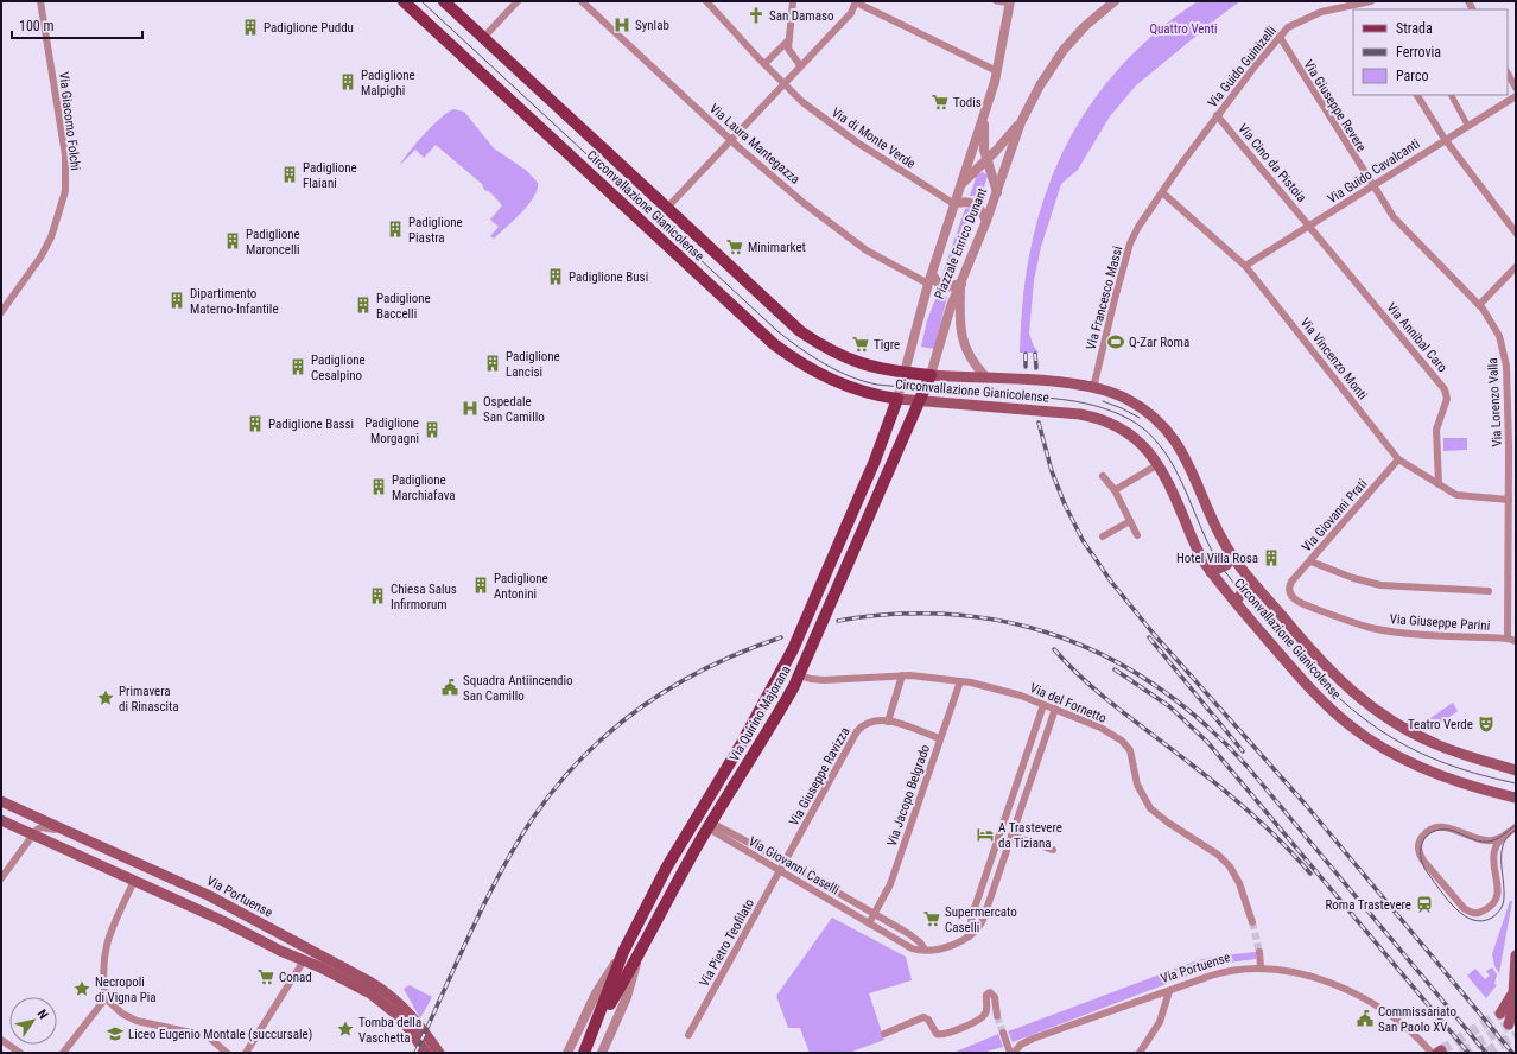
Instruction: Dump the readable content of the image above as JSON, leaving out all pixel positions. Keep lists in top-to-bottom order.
{
  "streets": {
    "main road": [
      "Circonvallazione Gianicolense",
      "Piazzale Enrico Dunant",
      "Via Quirino Majorana",
      "Via Portuense"
    ],
    "street": [
      "Via Guido Guinizelli",
      "Via Giuseppe Revere",
      "Via Giacomo Folchi",
      "Via di Monte Verde",
      "Via Laura Mantegazza",
      "Via Cino da Pistoia",
      "Via Guido Cavalcanti",
      "Via Francesco Massi",
      "Via Annibal Caro",
      "Via Vincenzo Monti",
      "Via Lorenzo Valla",
      "Via Giovanni Prati",
      "Via Giuseppe Parini",
      "Via del Fornetto",
      "Via Giuseppe Ravizza",
      "Via Jacopo Belgrado",
      "Via Giovanni Caselli",
      "Via Pietro Teofilato"
    ]
  },
  "crossings": [
    ["Via Guido Guinizelli", "Via Giuseppe Revere"],
    ["Via Guido Guinizelli", "Via Cino da Pistoia"],
    ["Via Guido Guinizelli", "Via Francesco Massi"],
    ["Via Guido Guinizelli", "Via Vincenzo Monti"],
    ["Via Giuseppe Revere", "Via Guido Cavalcanti"],
    ["Via Giuseppe Revere", "Via Lorenzo Valla"],
    ["Via di Monte Verde", "Piazzale Enrico Dunant"],
    ["Via Laura Mantegazza", "Piazzale Enrico Dunant"],
    ["Via Cino da Pistoia", "Via Guido Cavalcanti"],
    ["Via Cino da Pistoia", "Via Annibal Caro"],
    ["Via Guido Cavalcanti", "Via Annibal Caro"],
    ["Via Guido Cavalcanti", "Via Vincenzo Monti"],
    ["Via Guido Cavalcanti", "Via Lorenzo Valla"],
    ["Circonvallazione Gianicolense", "Piazzale Enrico Dunant"],
    ["Circonvallazione Gianicolense", "Via Francesco Massi"],
    ["Circonvallazione Gianicolense", "Via Quirino Majorana"],
    ["Piazzale Enrico Dunant", "Via Quirino Majorana"],
    ["Via Francesco Massi", "Via Vincenzo Monti"],
    ["Via Annibal Caro", "Via Vincenzo Monti"],
    ["Via Vincenzo Monti", "Via Lorenzo Valla"],
    ["Via Vincenzo Monti", "Via Giovanni Prati"],
    ["Via Lorenzo Valla", "Via Giuseppe Parini"],
    ["Via Giovanni Prati", "Via Giuseppe Parini"],
    ["Via del Fornetto", "Via Quirino Majorana"],
    ["Via del Fornetto", "Via Jacopo Belgrado"],
    ["Via Quirino Majorana", "Via Giovanni Caselli"],
    ["Via Giuseppe Ravizza", "Via Jacopo Belgrado"],
    ["Via Giuseppe Ravizza", "Via Giovanni Caselli"],
    ["Via Giuseppe Ravizza", "Via Pietro Teofilato"],
    ["Via Jacopo Belgrado", "Via Giovanni Caselli"],
    ["Via Giovanni Caselli", "Via Pietro Teofilato"]
  ],
  "parks": ["Quattro Venti"],
  "places": {
    "church": ["San Damaso"],
    "hospital": ["Synlab", "Ospedale San Camillo"],
    "building": [
      "Padiglione Puddu",
      "Padiglione Malpighi",
      "Padiglione Flaiani",
      "Padiglione Piastra",
      "Padiglione Maroncelli",
      "Padiglione Busi",
      "Dipartimento Materno-Infantile",
      "Padiglione Baccelli",
      "Padiglione Lancisi",
      "Padiglione Cesalpino",
      "Padiglione Bassi",
      "Padiglione Morgagni",
      "Padiglione Marchiafava",
      "Hotel Villa Rosa",
      "Padiglione Antonini",
      "Chiesa Salus Infirmorum"
    ],
    "supermarket": [
      "Todis",
      "Minimarket",
      "Tigre",
      "Supermercato Caselli",
      "Conad"
    ],
    "sports": ["Q-Zar Roma"],
    "public building": ["Squadra Antiincendio San Camillo", "Commissariato San Paolo XV"],
    "place": ["Primavera di Rinascita", "Necropoli di Vigna Pia", "Tomba della Vaschetta"],
    "theatre": ["Teatro Verde"],
    "hotel": ["A Trastevere da Tiziana"],
    "station": ["Roma Trastevere"],
    "school or university": ["Liceo Eugenio Montale (succursale)"]
  },
  "legend": ["Strada", "Ferrovia", "Parco"],
  "scale_bar": "100 m",
  "north": "top right"
}
